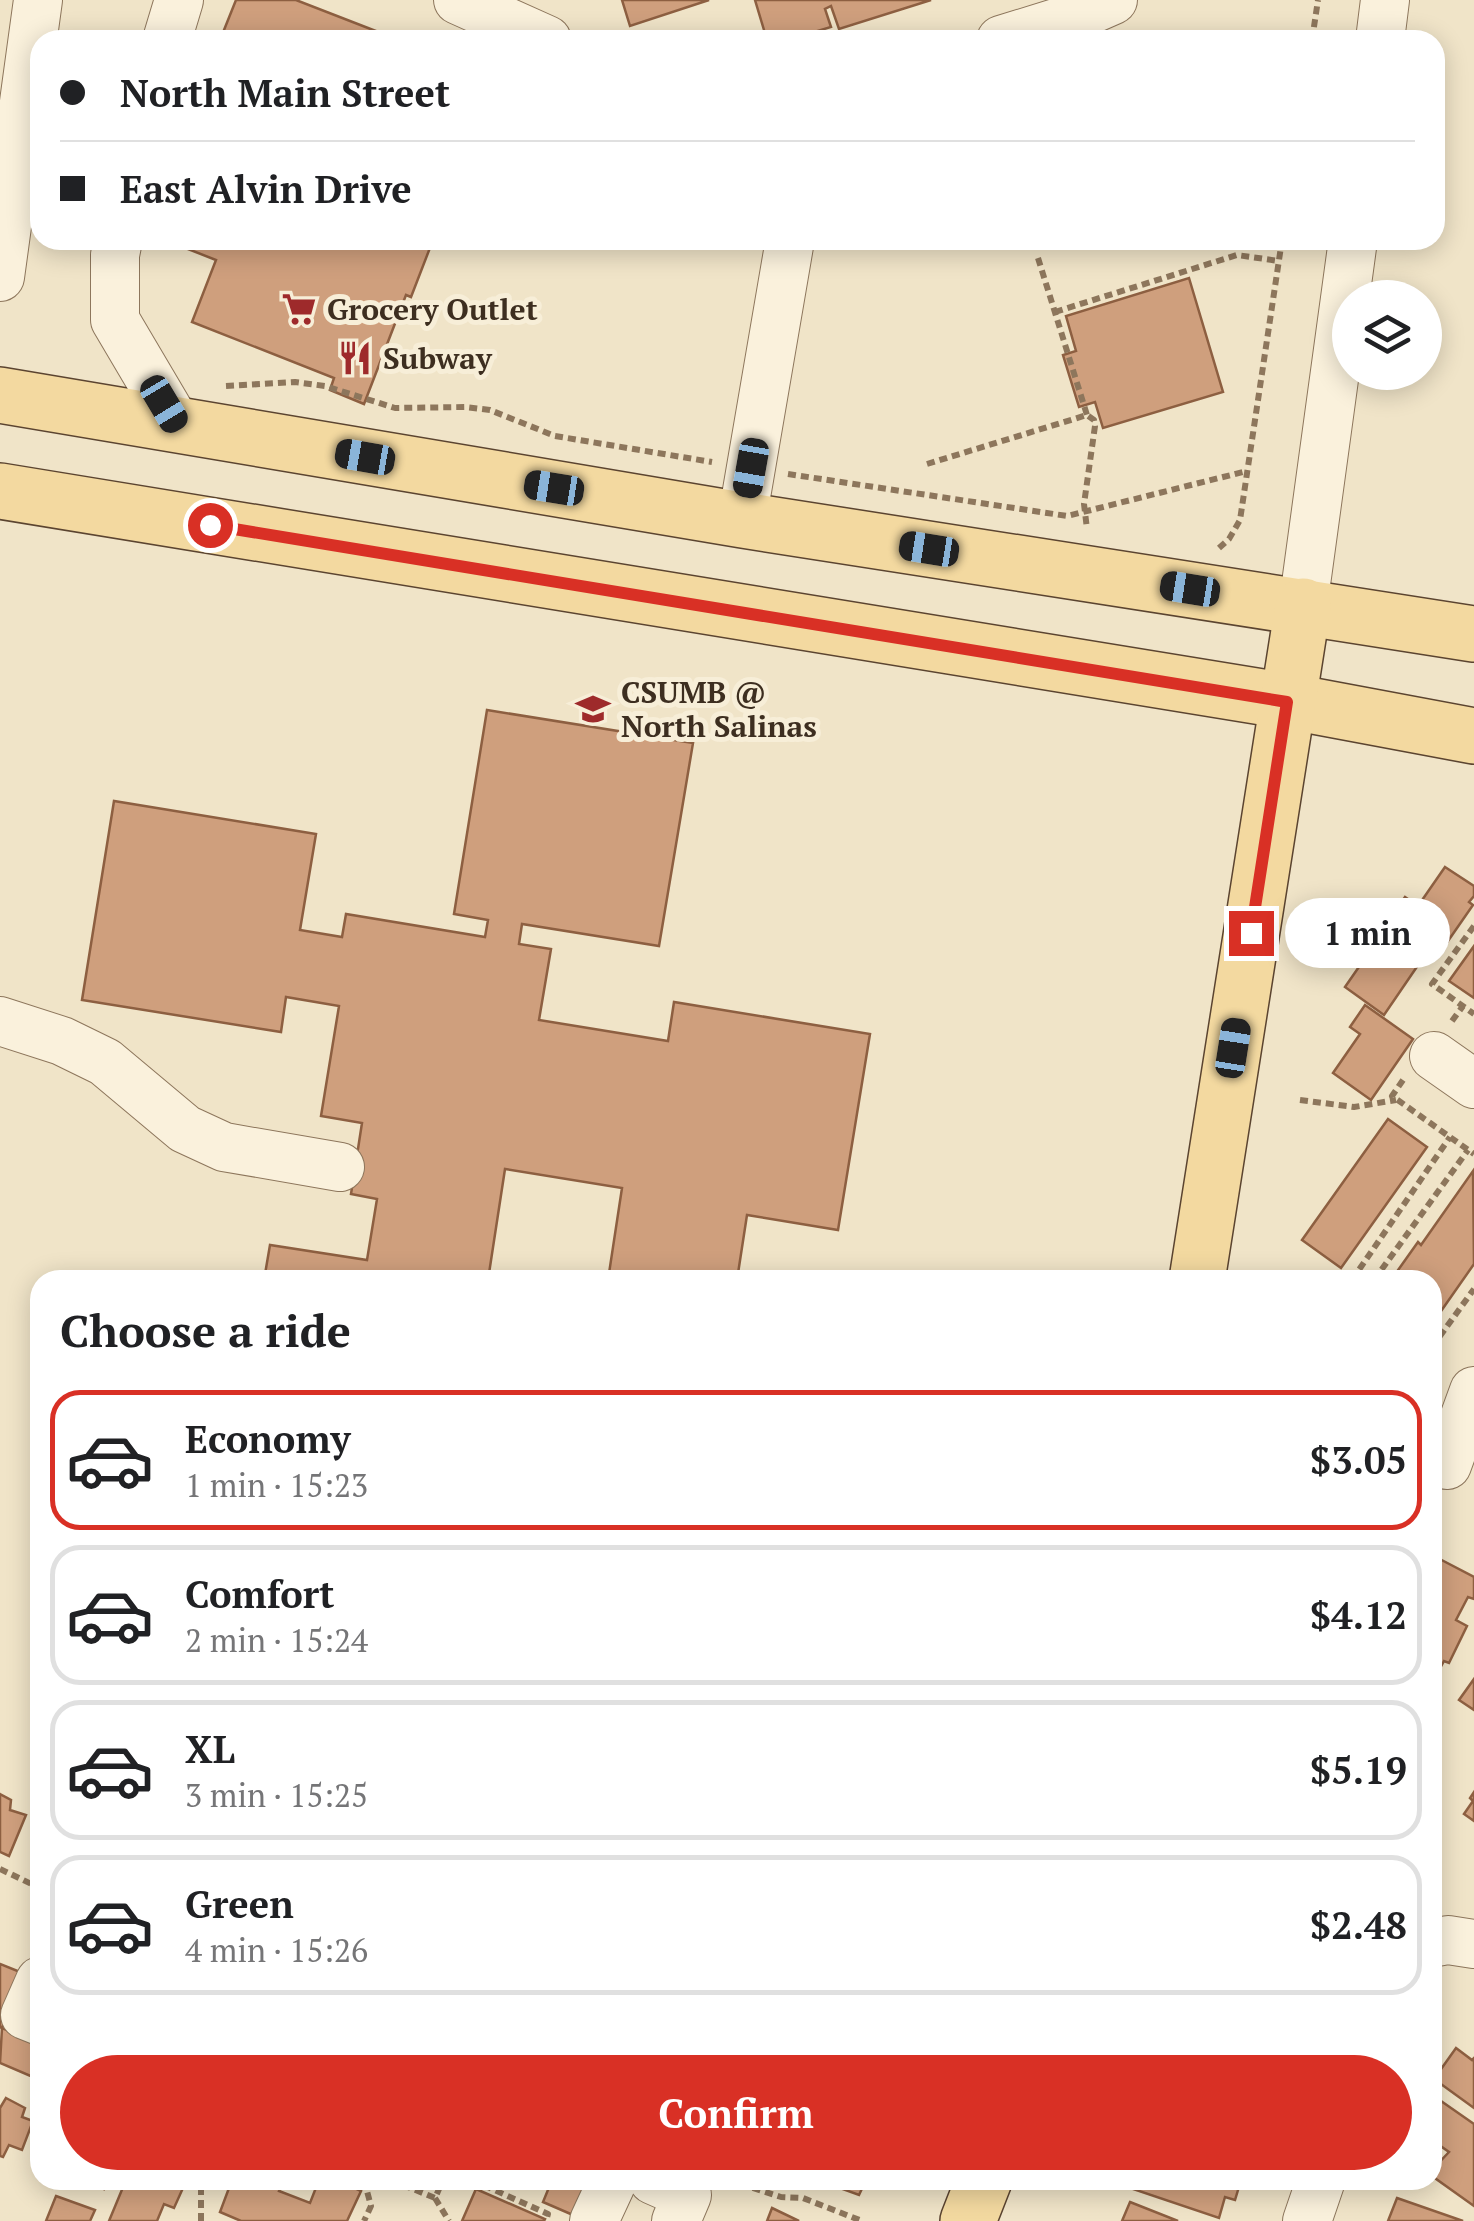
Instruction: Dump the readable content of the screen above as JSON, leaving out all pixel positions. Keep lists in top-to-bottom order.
{
  "places": {
    "supermarket": ["Grocery Outlet"],
    "restaurant": ["Subway"],
    "school or university": ["CSUMB @ North Salinas"]
  },
  "page": {
    "banner": ["North Main Street", "East Alvin Drive"],
    "bubble": "1 min",
    "heading": "Choose a ride",
    "list": [
      {
        "name": "Economy",
        "note": "1 min · 15:23",
        "value": "$3.05"
      },
      {
        "name": "Comfort",
        "note": "2 min · 15:24",
        "value": "$4.12"
      },
      {
        "name": "XL",
        "note": "3 min · 15:25",
        "value": "$5.19"
      },
      {
        "name": "Green",
        "note": "4 min · 15:26",
        "value": "$2.48"
      }
    ],
    "buttons": "Confirm"
  }
}
